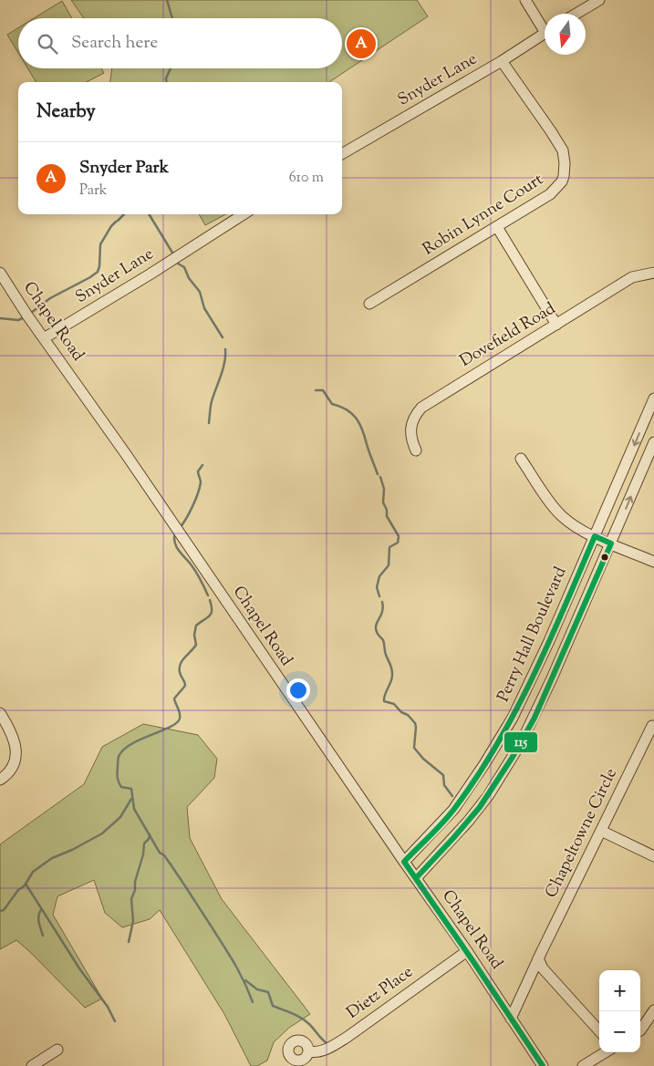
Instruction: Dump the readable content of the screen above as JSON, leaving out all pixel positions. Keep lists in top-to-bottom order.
{
  "streets": {
    "street": [
      "Snyder Lane",
      "Robin Lynne Court",
      "Chapel Road",
      "Dovefield Road",
      "Perry Hall Boulevard",
      "Chapeltowne Circle",
      "Dietz Place"
    ]
  },
  "crossings": [
    ["Snyder Lane", "Robin Lynne Court"],
    ["Snyder Lane", "Chapel Road"],
    ["Chapel Road", "Perry Hall Boulevard"],
    ["Chapel Road", "Chapeltowne Circle"],
    ["Chapel Road", "Dietz Place"]
  ],
  "lines": ["transit line 115"],
  "north": "bottom",
  "page": {
    "search": "Search here",
    "pins": "A",
    "heading": "Nearby",
    "list": [
      {
        "mark": "A",
        "name": "Snyder Park",
        "note": "Park",
        "value": "610 m"
      }
    ],
    "map_buttons": ["+", "−"]
  }
}
